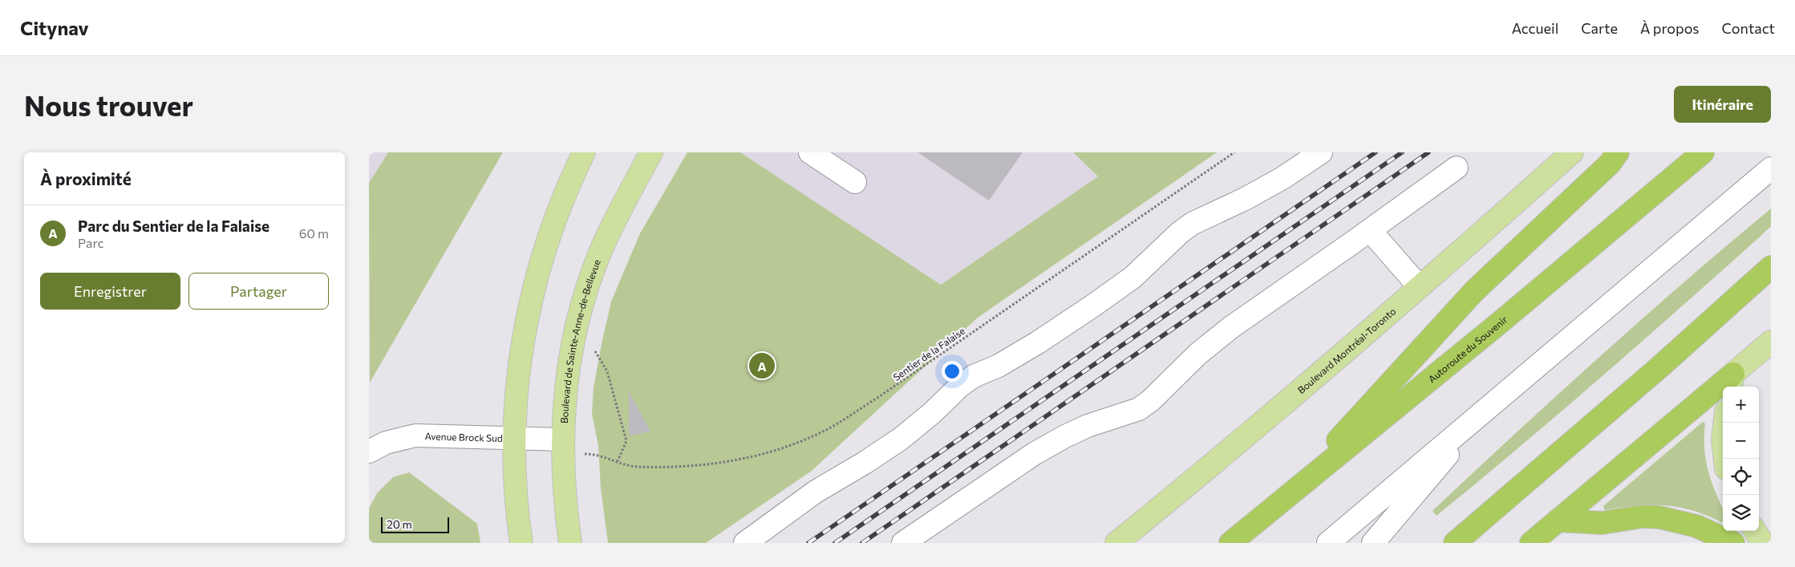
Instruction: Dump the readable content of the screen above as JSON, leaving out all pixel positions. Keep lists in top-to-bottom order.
{
  "streets": {
    "highway": ["Autoroute du Souvenir"],
    "main road": ["Boulevard de Sainte-Anne-de-Bellevue", "Boulevard Montréal-Toronto"],
    "street": ["Avenue Brock Sud"],
    "path": ["Sentier de la Falaise"]
  },
  "crossings": [
    ["Boulevard de Sainte-Anne-de-Bellevue", "Avenue Brock Sud"]
  ],
  "scale_bar": "20 m",
  "page": {
    "header": "Citynav",
    "nav": [
      "Accueil",
      "Carte",
      "À propos",
      "Contact"
    ],
    "buttons": [
      "Itinéraire",
      ["Enregistrer", "Partager"]
    ],
    "title": "Nous trouver",
    "heading": "À proximité",
    "list": [
      {
        "mark": "A",
        "name": "Parc du Sentier de la Falaise",
        "note": "Parc",
        "value": "60 m"
      }
    ],
    "pins": "A",
    "map_buttons": ["+", "−"],
    "scale": "20 m"
  }
}
